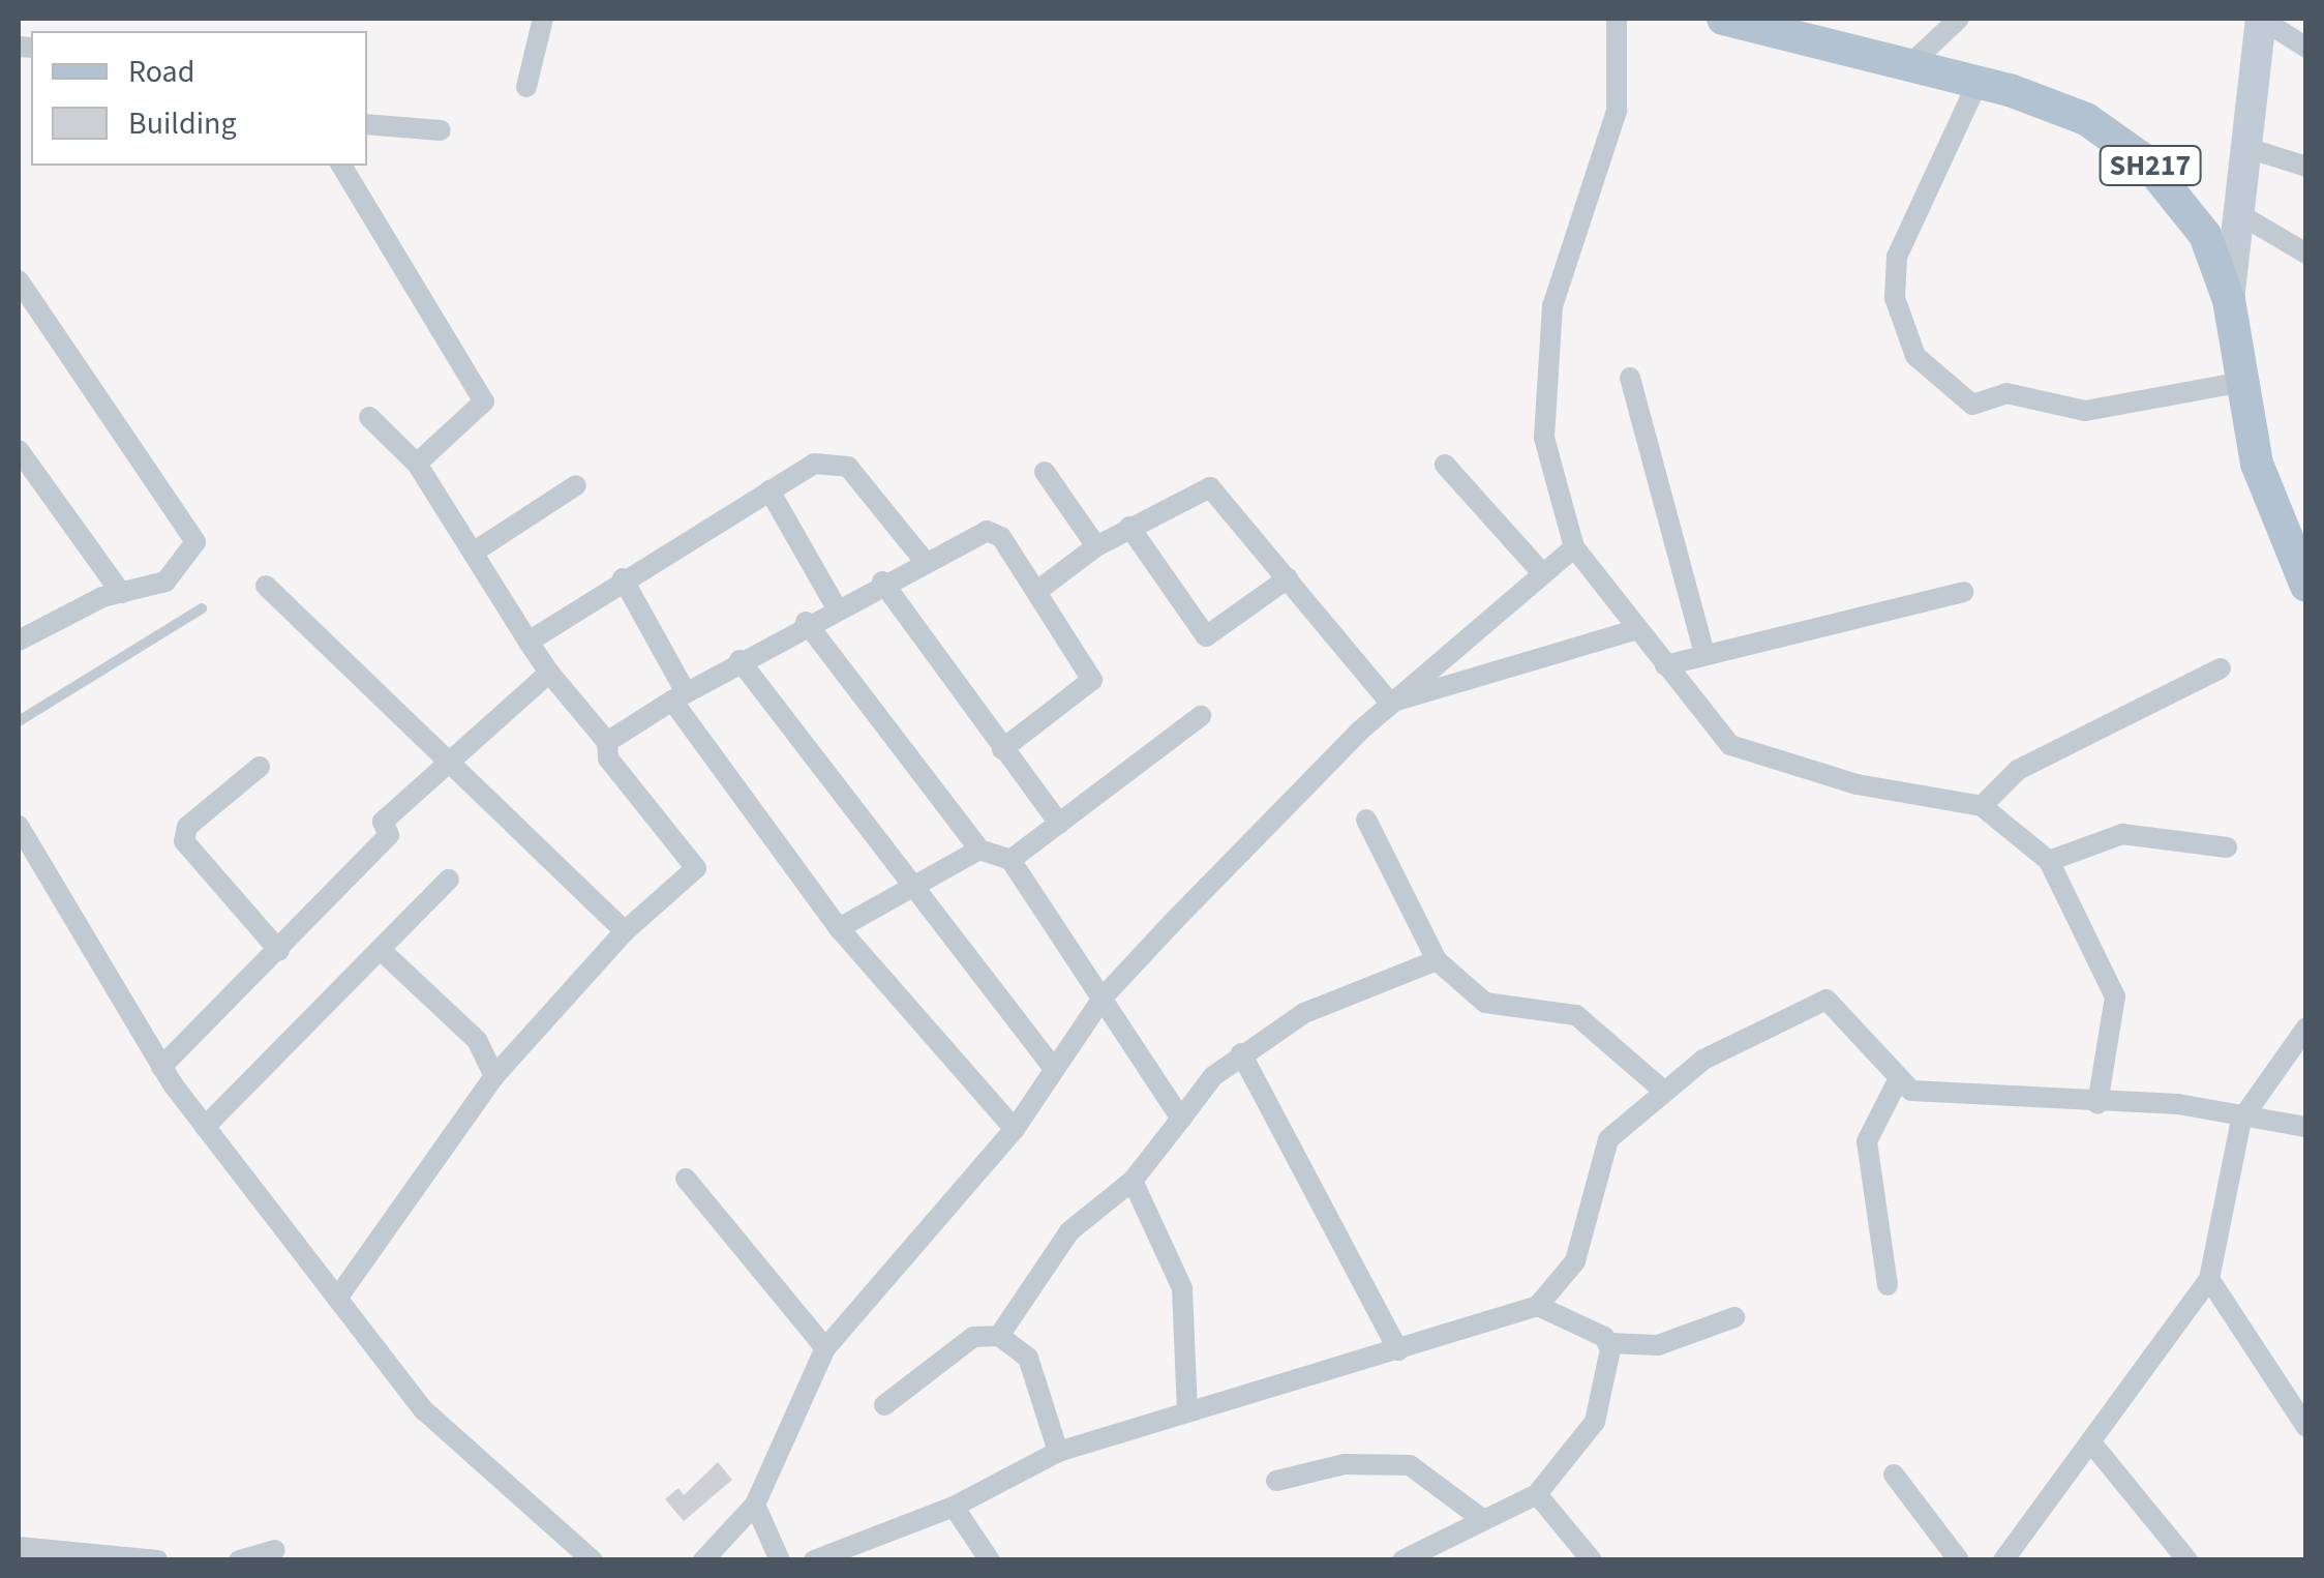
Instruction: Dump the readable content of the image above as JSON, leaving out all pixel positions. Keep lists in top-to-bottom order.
{
  "streets": {
    "main road": ["SH217"]
  },
  "legend": ["Road", "Building"]
}
